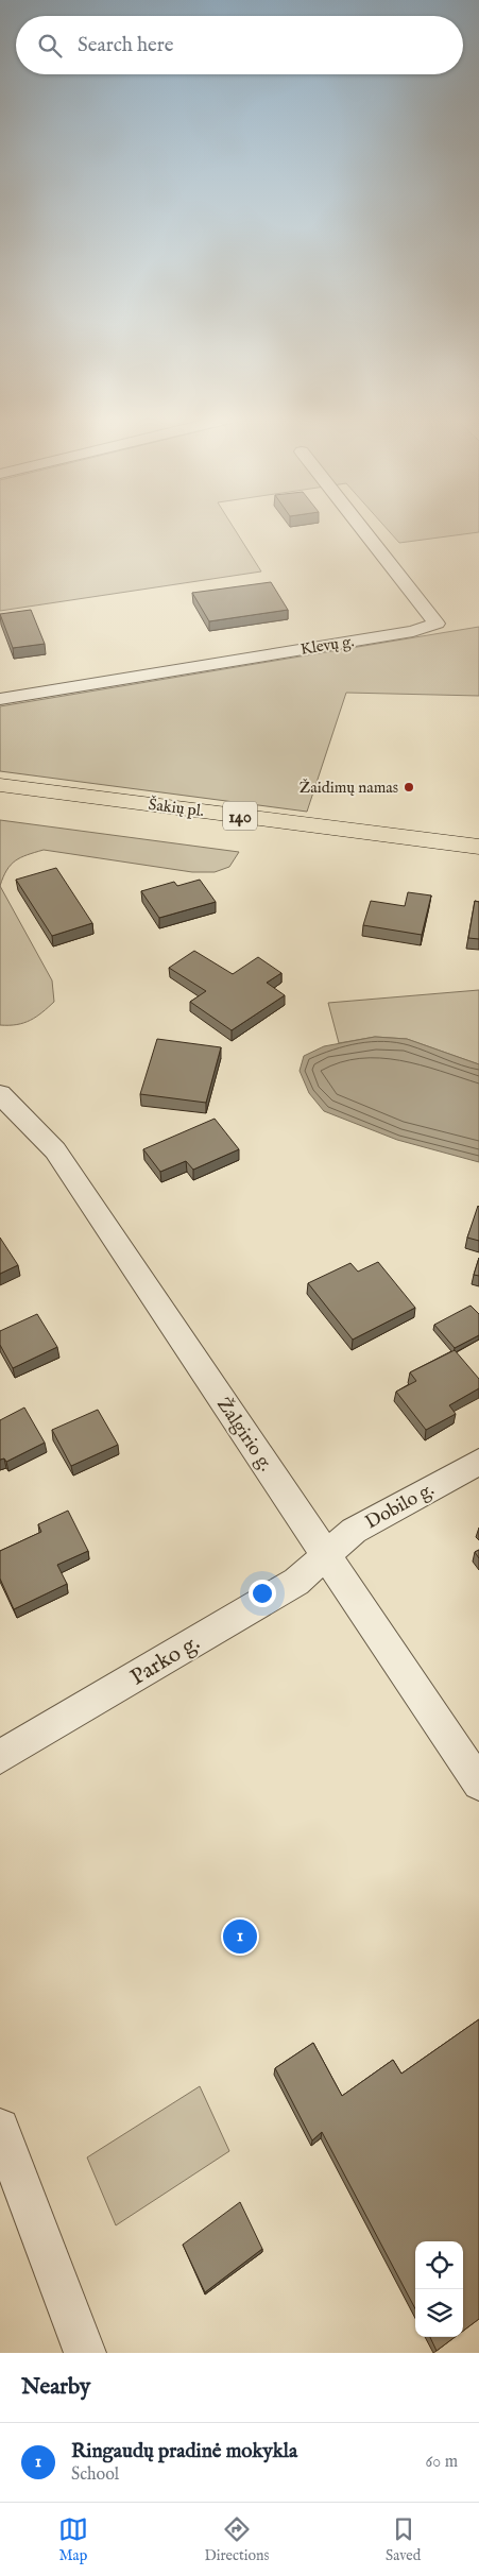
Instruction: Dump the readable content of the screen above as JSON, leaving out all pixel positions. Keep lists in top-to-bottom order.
{
  "streets": {
    "main road": ["Šakių pl.", "140"],
    "street": [
      "Klevų g.",
      "Žalgirio g.",
      "Dobilo g.",
      "Parko g."
    ]
  },
  "crossings": [
    ["Žalgirio g.", "Dobilo g."],
    ["Žalgirio g.", "Parko g."],
    ["Dobilo g.", "Parko g."]
  ],
  "places": ["Žaidimų namas"],
  "page": {
    "search": "Search here",
    "pins": "1",
    "heading": "Nearby",
    "list": [
      {
        "mark": "1",
        "name": "Ringaudų pradinė mokykla",
        "note": "School",
        "value": "60 m"
      }
    ],
    "nav": ["Map", "Directions", "Saved"]
  }
}
